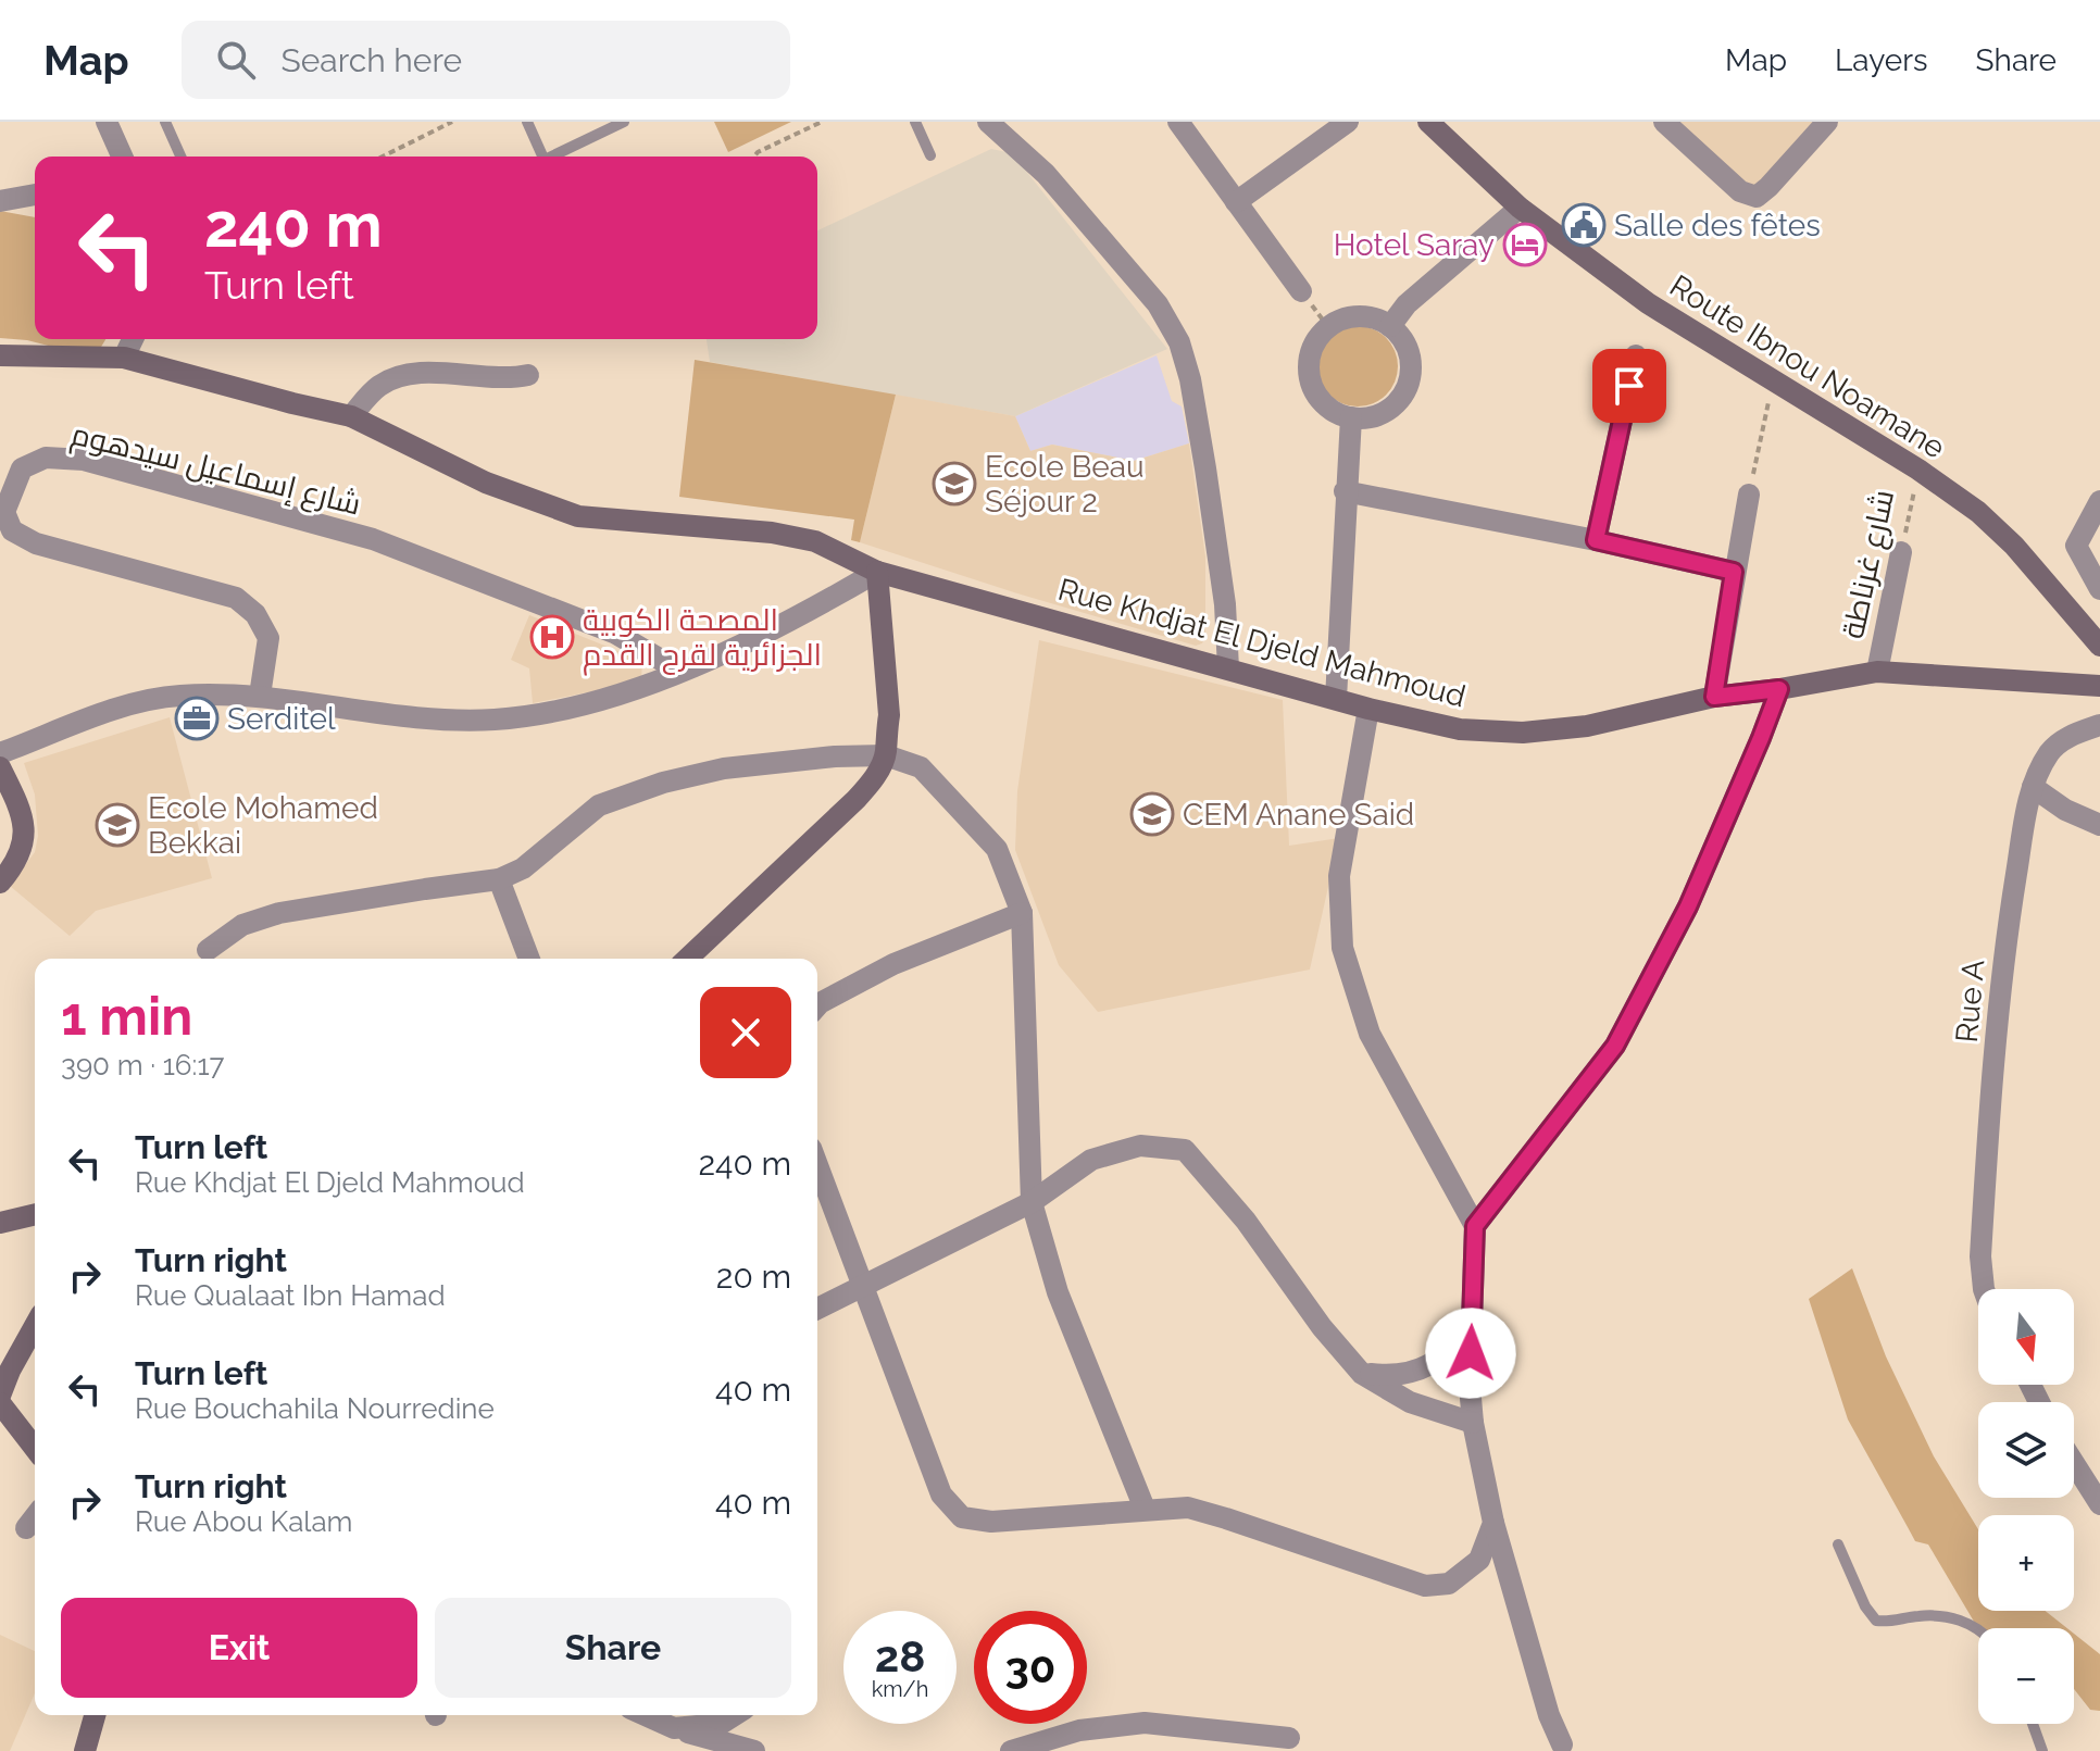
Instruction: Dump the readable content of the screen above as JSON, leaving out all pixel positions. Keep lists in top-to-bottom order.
{
  "streets": {
    "street": [
      "Route Ibnou Noamane",
      "شارع إسماعيل سيدهوم",
      "شارع غرناطة",
      "Rue Khdjat El Djeld Mahmoud",
      "Rue A"
    ]
  },
  "crossings": [
    ["Route Ibnou Noamane", "شارع غرناطة"],
    ["شارع غرناطة", "Rue Khdjat El Djeld Mahmoud"]
  ],
  "places": {
    "public building": ["Salle des fêtes"],
    "hotel": ["Hotel Saray"],
    "school or university": ["Ecole Beau Séjour 2", "CEM Anane Said", "Ecole Mohamed Bekkai"],
    "hospital": ["المصحة الكوبية الجزائرية لقرح القدم"],
    "office": ["Serditel"]
  },
  "north": "bottom",
  "page": {
    "header": "Map",
    "search": "Search here",
    "nav": ["Map", "Layers", "Share"],
    "turn": ["240 m", "Turn left"],
    "heading": ["1 min", "390 m · 16:17"],
    "list": [
      {
        "name": "Turn left",
        "note": "Rue Khdjat El Djeld Mahmoud",
        "value": "240 m"
      },
      {
        "name": "Turn right",
        "note": "Rue Qualaat Ibn Hamad",
        "value": "20 m"
      },
      {
        "name": "Turn left",
        "note": "Rue Bouchahila Nourredine",
        "value": "40 m"
      },
      {
        "name": "Turn right",
        "note": "Rue Abou Kalam",
        "value": "40 m"
      }
    ],
    "map_buttons": ["+", "−"],
    "buttons": ["Exit", "Share"],
    "speed": "28 km/h",
    "limit": "30"
  }
}
